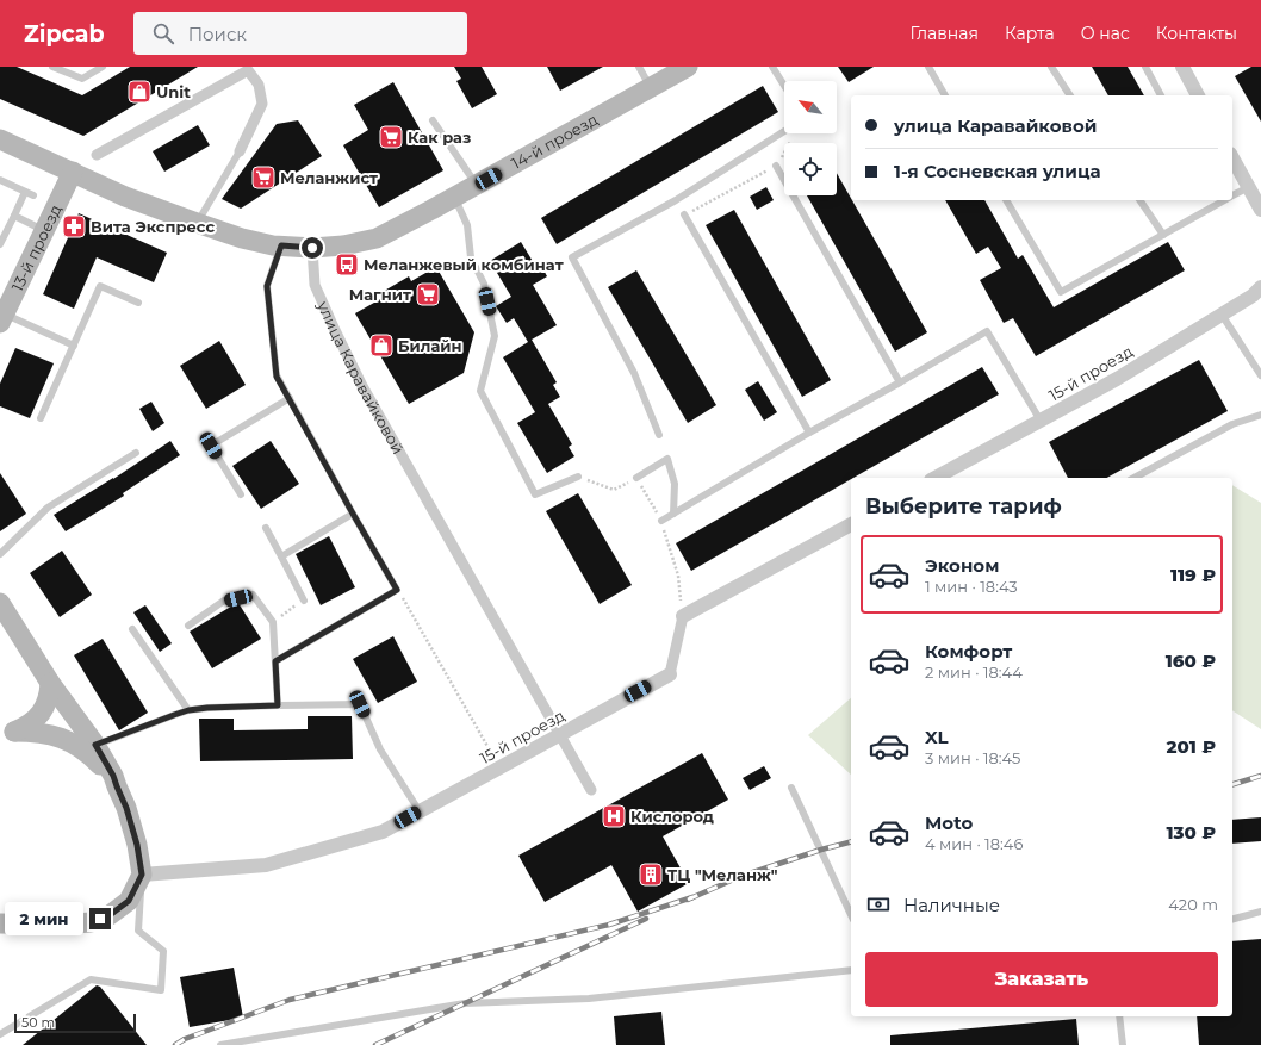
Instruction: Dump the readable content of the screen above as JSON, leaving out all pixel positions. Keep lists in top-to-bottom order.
{
  "streets": {
    "main road": ["14-й проезд", "13-й проезд"],
    "street": ["15-й проезд", "улица Каравайковой"]
  },
  "crossings": [
    ["14-й проезд", "улица Каравайковой"],
    ["15-й проезд", "улица Каравайковой"]
  ],
  "places": {
    "shop": ["Unit", "Билайн"],
    "supermarket": ["Как раз", "Меланжист", "Магнит"],
    "pharmacy": ["Вита Экспресс"],
    "bus stop": ["Меланжевый комбинат"],
    "hospital": ["Кислород"],
    "building": ["ТЦ \"Меланж\""]
  },
  "scale_bar": "50 m",
  "north": "top left",
  "page": {
    "header": "Zipcab",
    "search": "Поиск",
    "nav": [
      "Главная",
      "Карта",
      "О нас",
      "Контакты"
    ],
    "banner": ["улица Каравайковой", "1-я Сосневская улица"],
    "heading": "Выберите тариф",
    "list": [
      {
        "name": "Эконом",
        "note": "1 мин · 18:43",
        "value": "119 ₽"
      },
      {
        "name": "Комфорт",
        "note": "2 мин · 18:44",
        "value": "160 ₽"
      },
      {
        "name": "XL",
        "note": "3 мин · 18:45",
        "value": "201 ₽"
      },
      {
        "name": "Moto",
        "note": "4 мин · 18:46",
        "value": "130 ₽"
      }
    ],
    "pay": ["Наличные", "420 m"],
    "bubble": "2 мин",
    "buttons": "Заказать",
    "scale": "50 m"
  }
}
